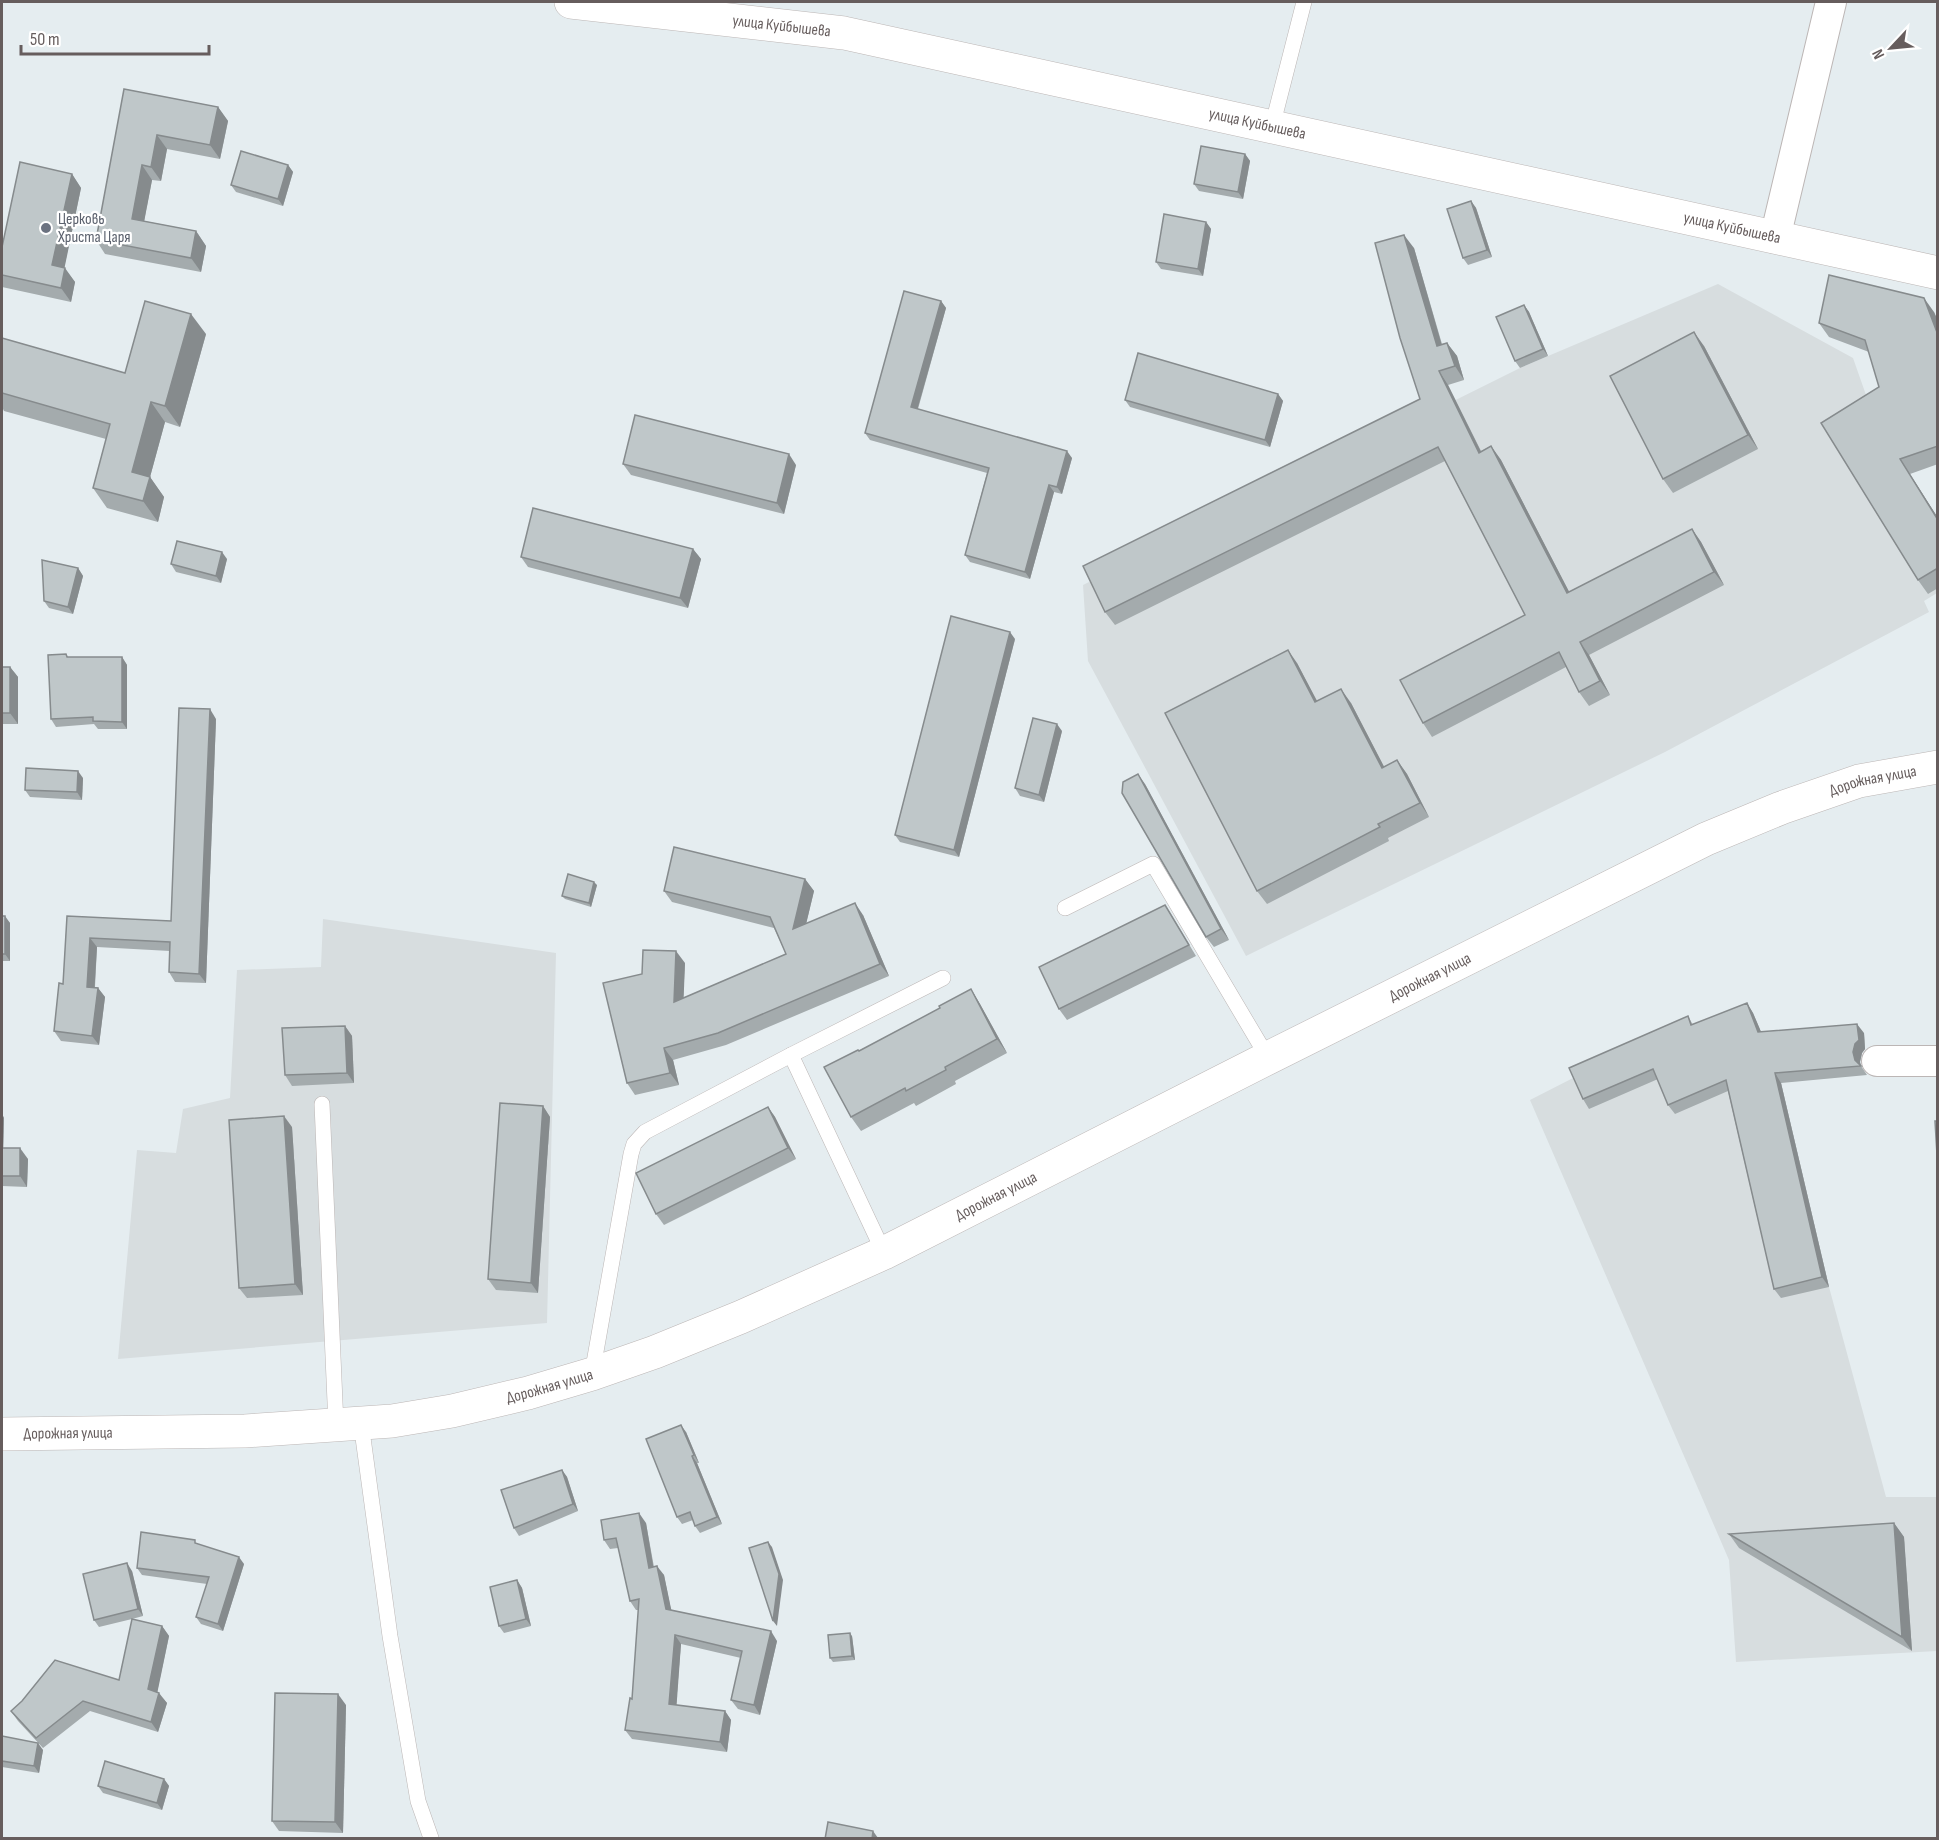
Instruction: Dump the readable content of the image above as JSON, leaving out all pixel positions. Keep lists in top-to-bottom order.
{
  "streets": {
    "street": ["улица Куйбышева", "Дорожная улица"]
  },
  "places": ["Церковь Христа Царя"],
  "scale_bar": "50 m",
  "north": "bottom left"
}
